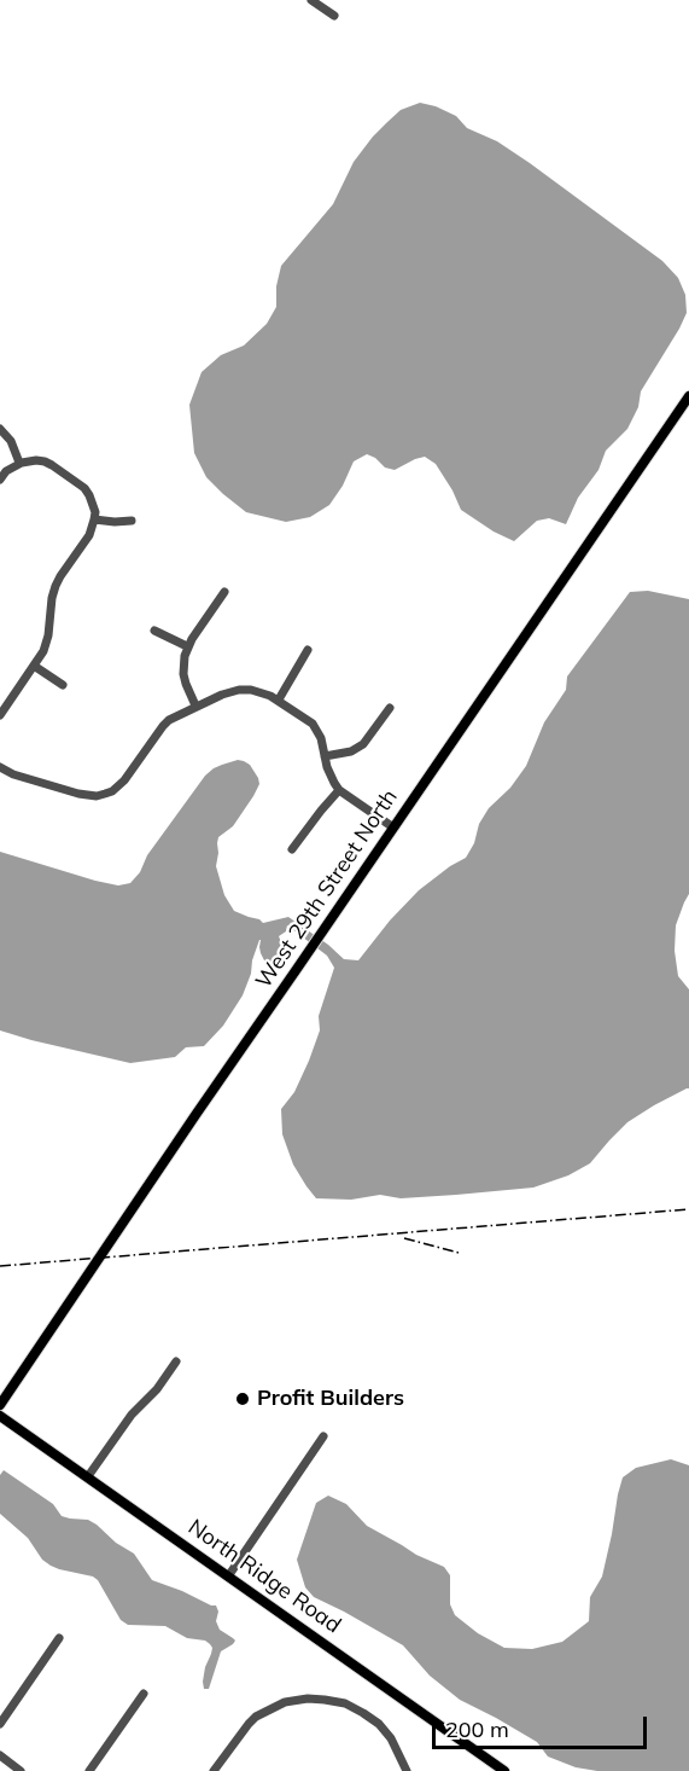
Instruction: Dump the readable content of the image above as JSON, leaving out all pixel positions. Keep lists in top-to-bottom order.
{
  "streets": {
    "main road": ["West 29th Street North", "North Ridge Road"]
  },
  "places": ["Profit Builders"],
  "scale_bar": "200 m"
}
